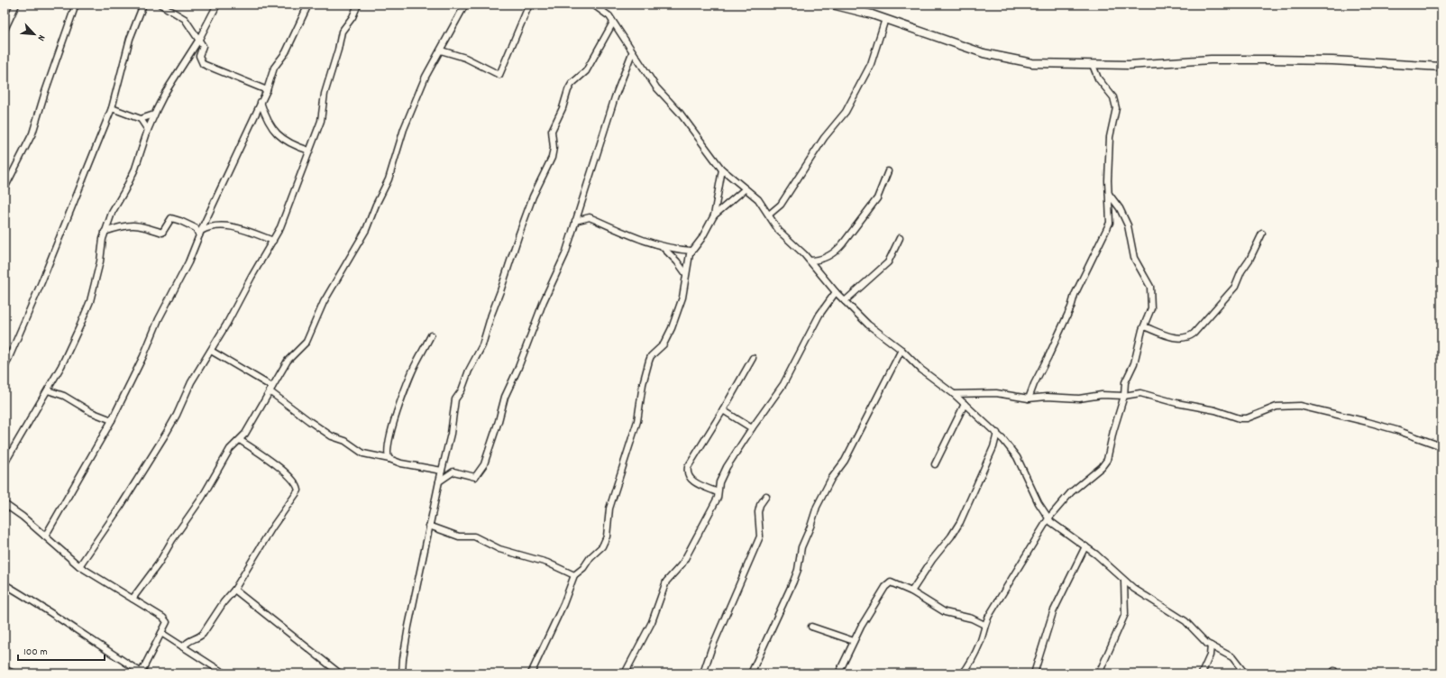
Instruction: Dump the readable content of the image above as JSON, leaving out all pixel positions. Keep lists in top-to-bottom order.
{
  "scale_bar": "100 m",
  "north": "bottom right"
}
